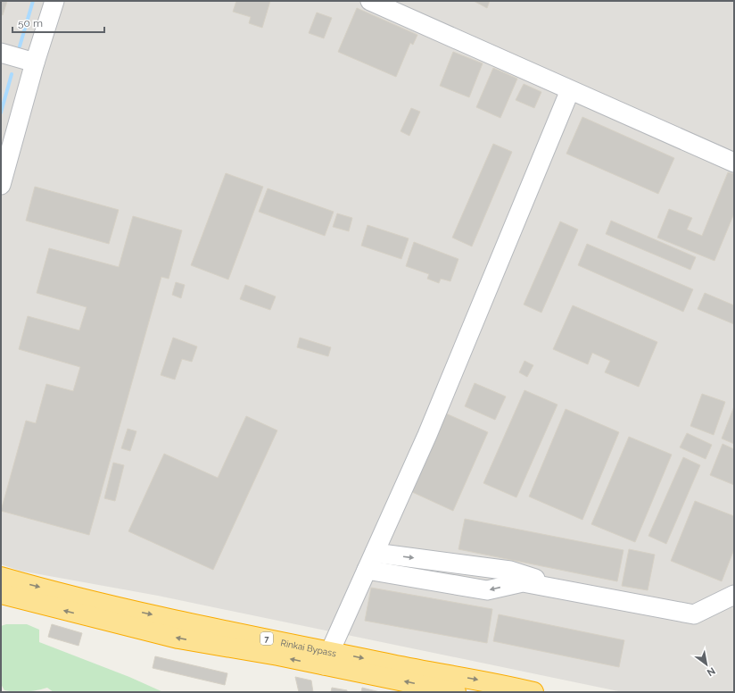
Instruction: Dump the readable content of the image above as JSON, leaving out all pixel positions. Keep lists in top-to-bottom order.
{
  "streets": {
    "highway": ["7", "Rinkai Bypass"]
  },
  "scale_bar": "50 m",
  "north": "bottom right"
}
